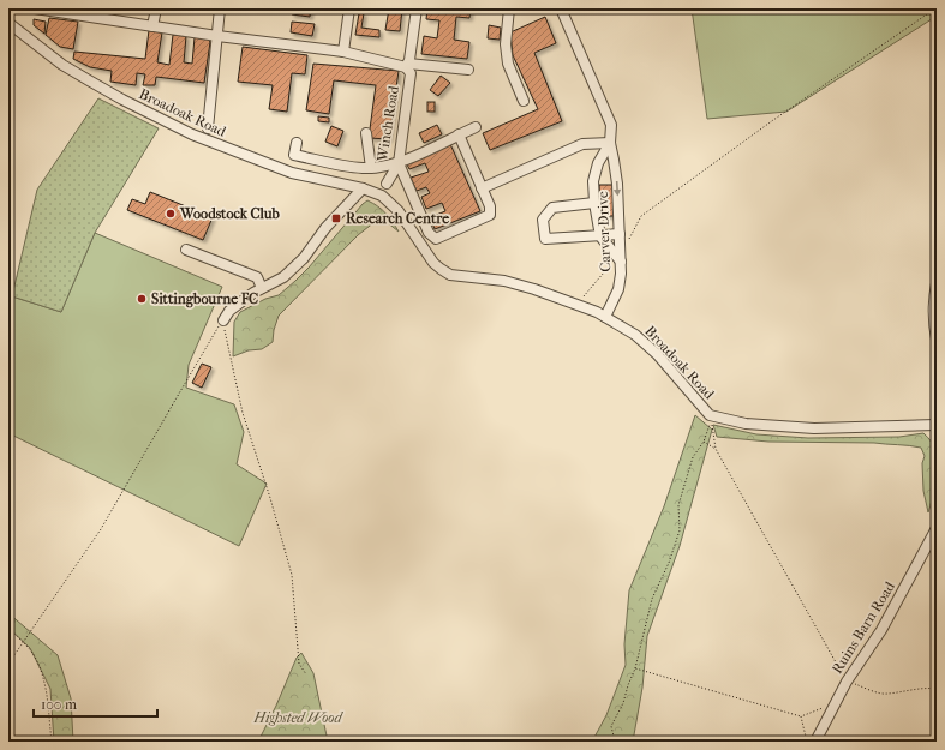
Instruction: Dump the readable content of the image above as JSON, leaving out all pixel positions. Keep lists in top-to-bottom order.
{
  "streets": {
    "street": [
      "Broadoak Road",
      "Winch Road",
      "Carver Drive",
      "Ruins Barn Road"
    ]
  },
  "crossings": [
    ["Broadoak Road", "Carver Drive"]
  ],
  "parks": ["Highsted Wood"],
  "places": {
    "other": ["Woodstock Club", "Sittingbourne FC"],
    "transit": ["Research Centre"]
  },
  "scale_bar": "100 m"
}
